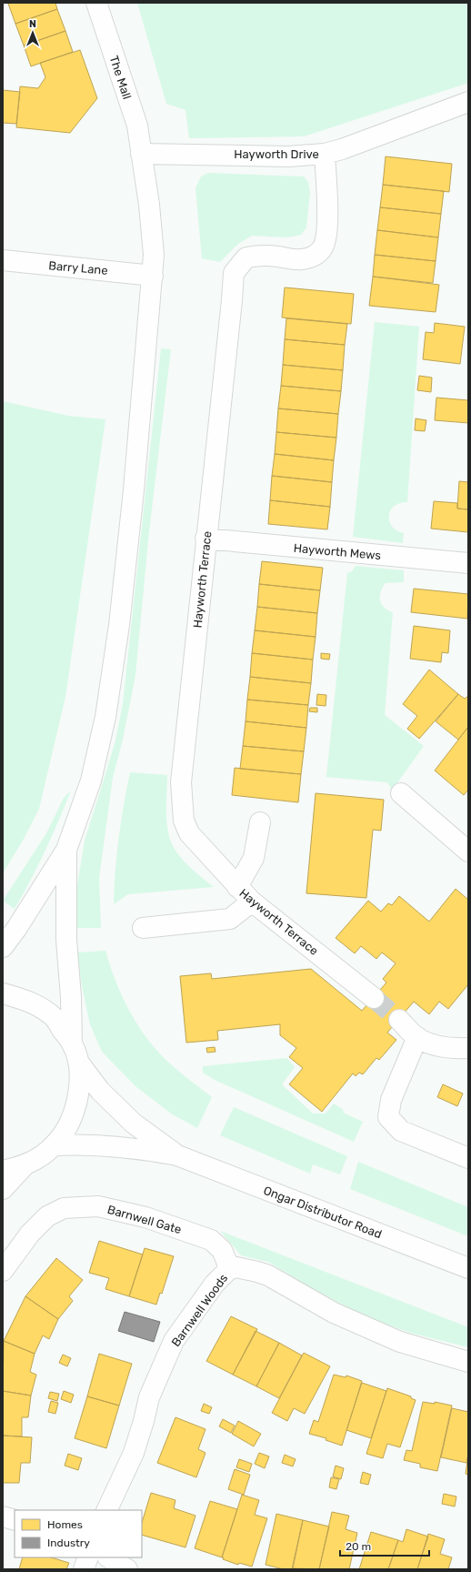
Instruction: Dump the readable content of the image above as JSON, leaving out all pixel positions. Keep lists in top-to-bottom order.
{
  "streets": {
    "street": [
      "The Mall",
      "Hayworth Drive",
      "Barry Lane",
      "Hayworth Mews",
      "Hayworth Terrace",
      "Ongar Distributor Road",
      "Barnwell Gate",
      "Barnwell Woods"
    ]
  },
  "crossings": [
    ["The Mall", "Hayworth Drive"],
    ["The Mall", "Barry Lane"],
    ["Hayworth Drive", "Hayworth Terrace"],
    ["Hayworth Mews", "Hayworth Terrace"],
    ["Barnwell Gate", "Barnwell Woods"]
  ],
  "legend": ["Homes", "Industry"],
  "scale_bar": "20 m",
  "north": "top"
}
